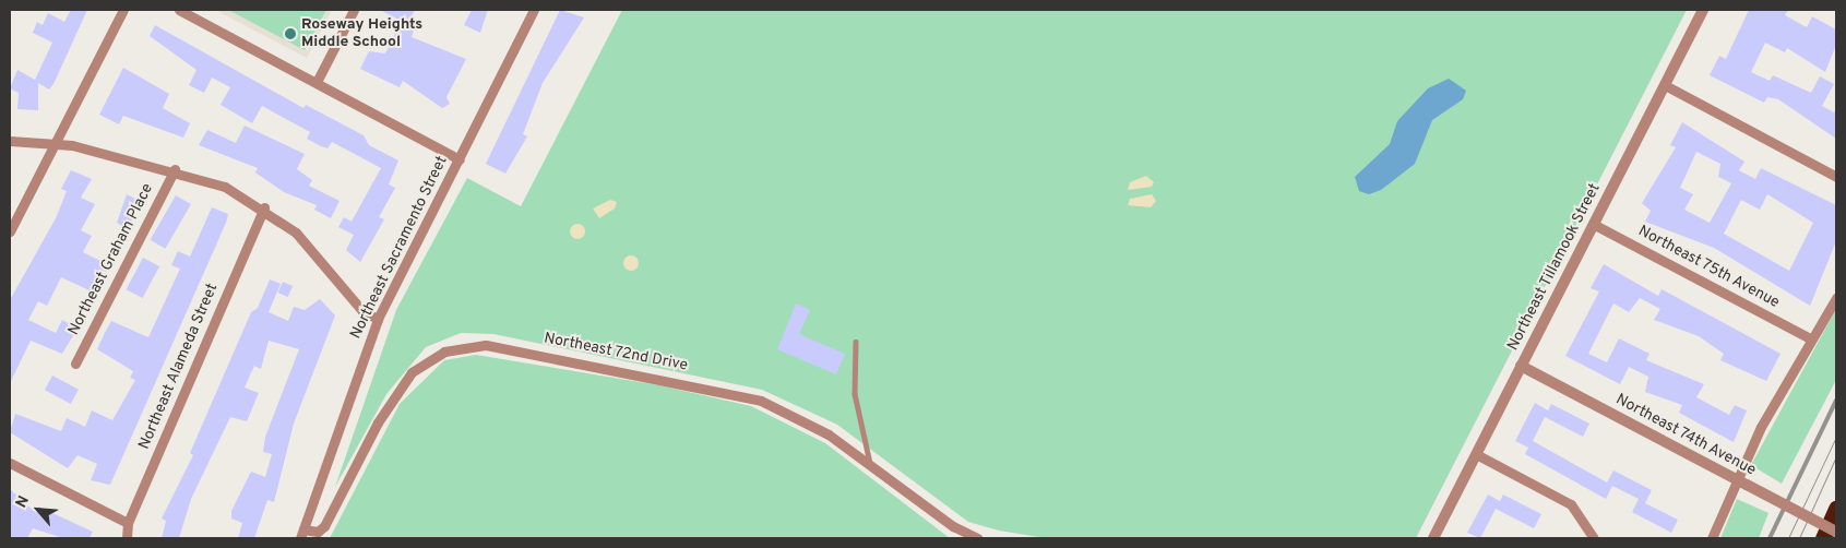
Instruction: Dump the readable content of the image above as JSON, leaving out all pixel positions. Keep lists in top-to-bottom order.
{
  "streets": {
    "street": [
      "Northeast Sacramento Street",
      "Northeast Graham Place",
      "Northeast Tillamook Street",
      "Northeast 75th Avenue",
      "Northeast 72nd Drive",
      "Northeast Alameda Street",
      "Northeast 74th Avenue"
    ]
  },
  "crossings": [
    ["Northeast Sacramento Street", "Northeast 72nd Drive"],
    ["Northeast Tillamook Street", "Northeast 75th Avenue"],
    ["Northeast Tillamook Street", "Northeast 74th Avenue"]
  ],
  "places": ["Roseway Heights Middle School"],
  "north": "top left"
}
